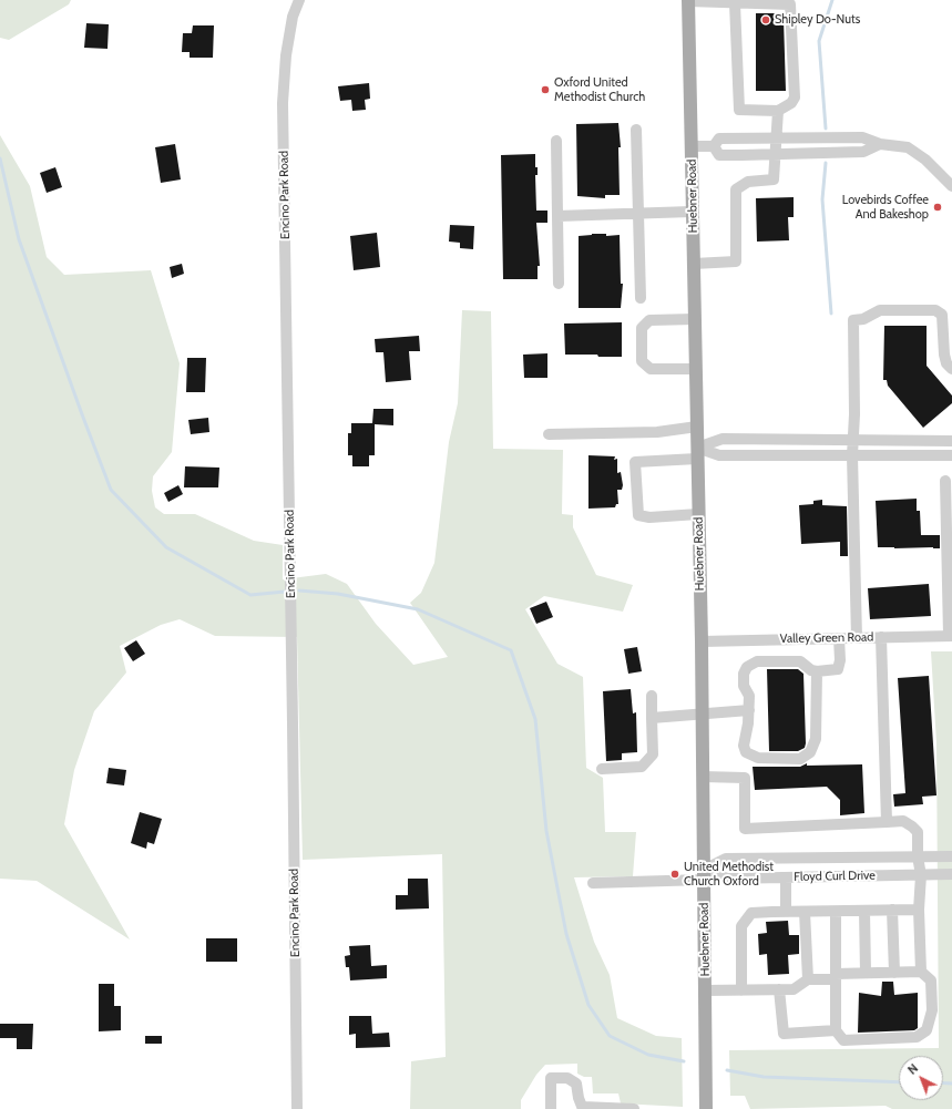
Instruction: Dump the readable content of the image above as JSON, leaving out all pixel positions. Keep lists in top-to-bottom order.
{
  "streets": {
    "main road": ["Huebner Road"],
    "street": ["Encino Park Road", "Valley Green Road", "Floyd Curl Drive"]
  },
  "crossings": [
    ["Huebner Road", "Valley Green Road"],
    ["Huebner Road", "Floyd Curl Drive"]
  ],
  "places": [
    "Shipley Do-Nuts",
    "Oxford United Methodist Church",
    "Lovebirds Coffee And Bakeshop",
    "United Methodist Church Oxford"
  ],
  "north": "top left"
}
